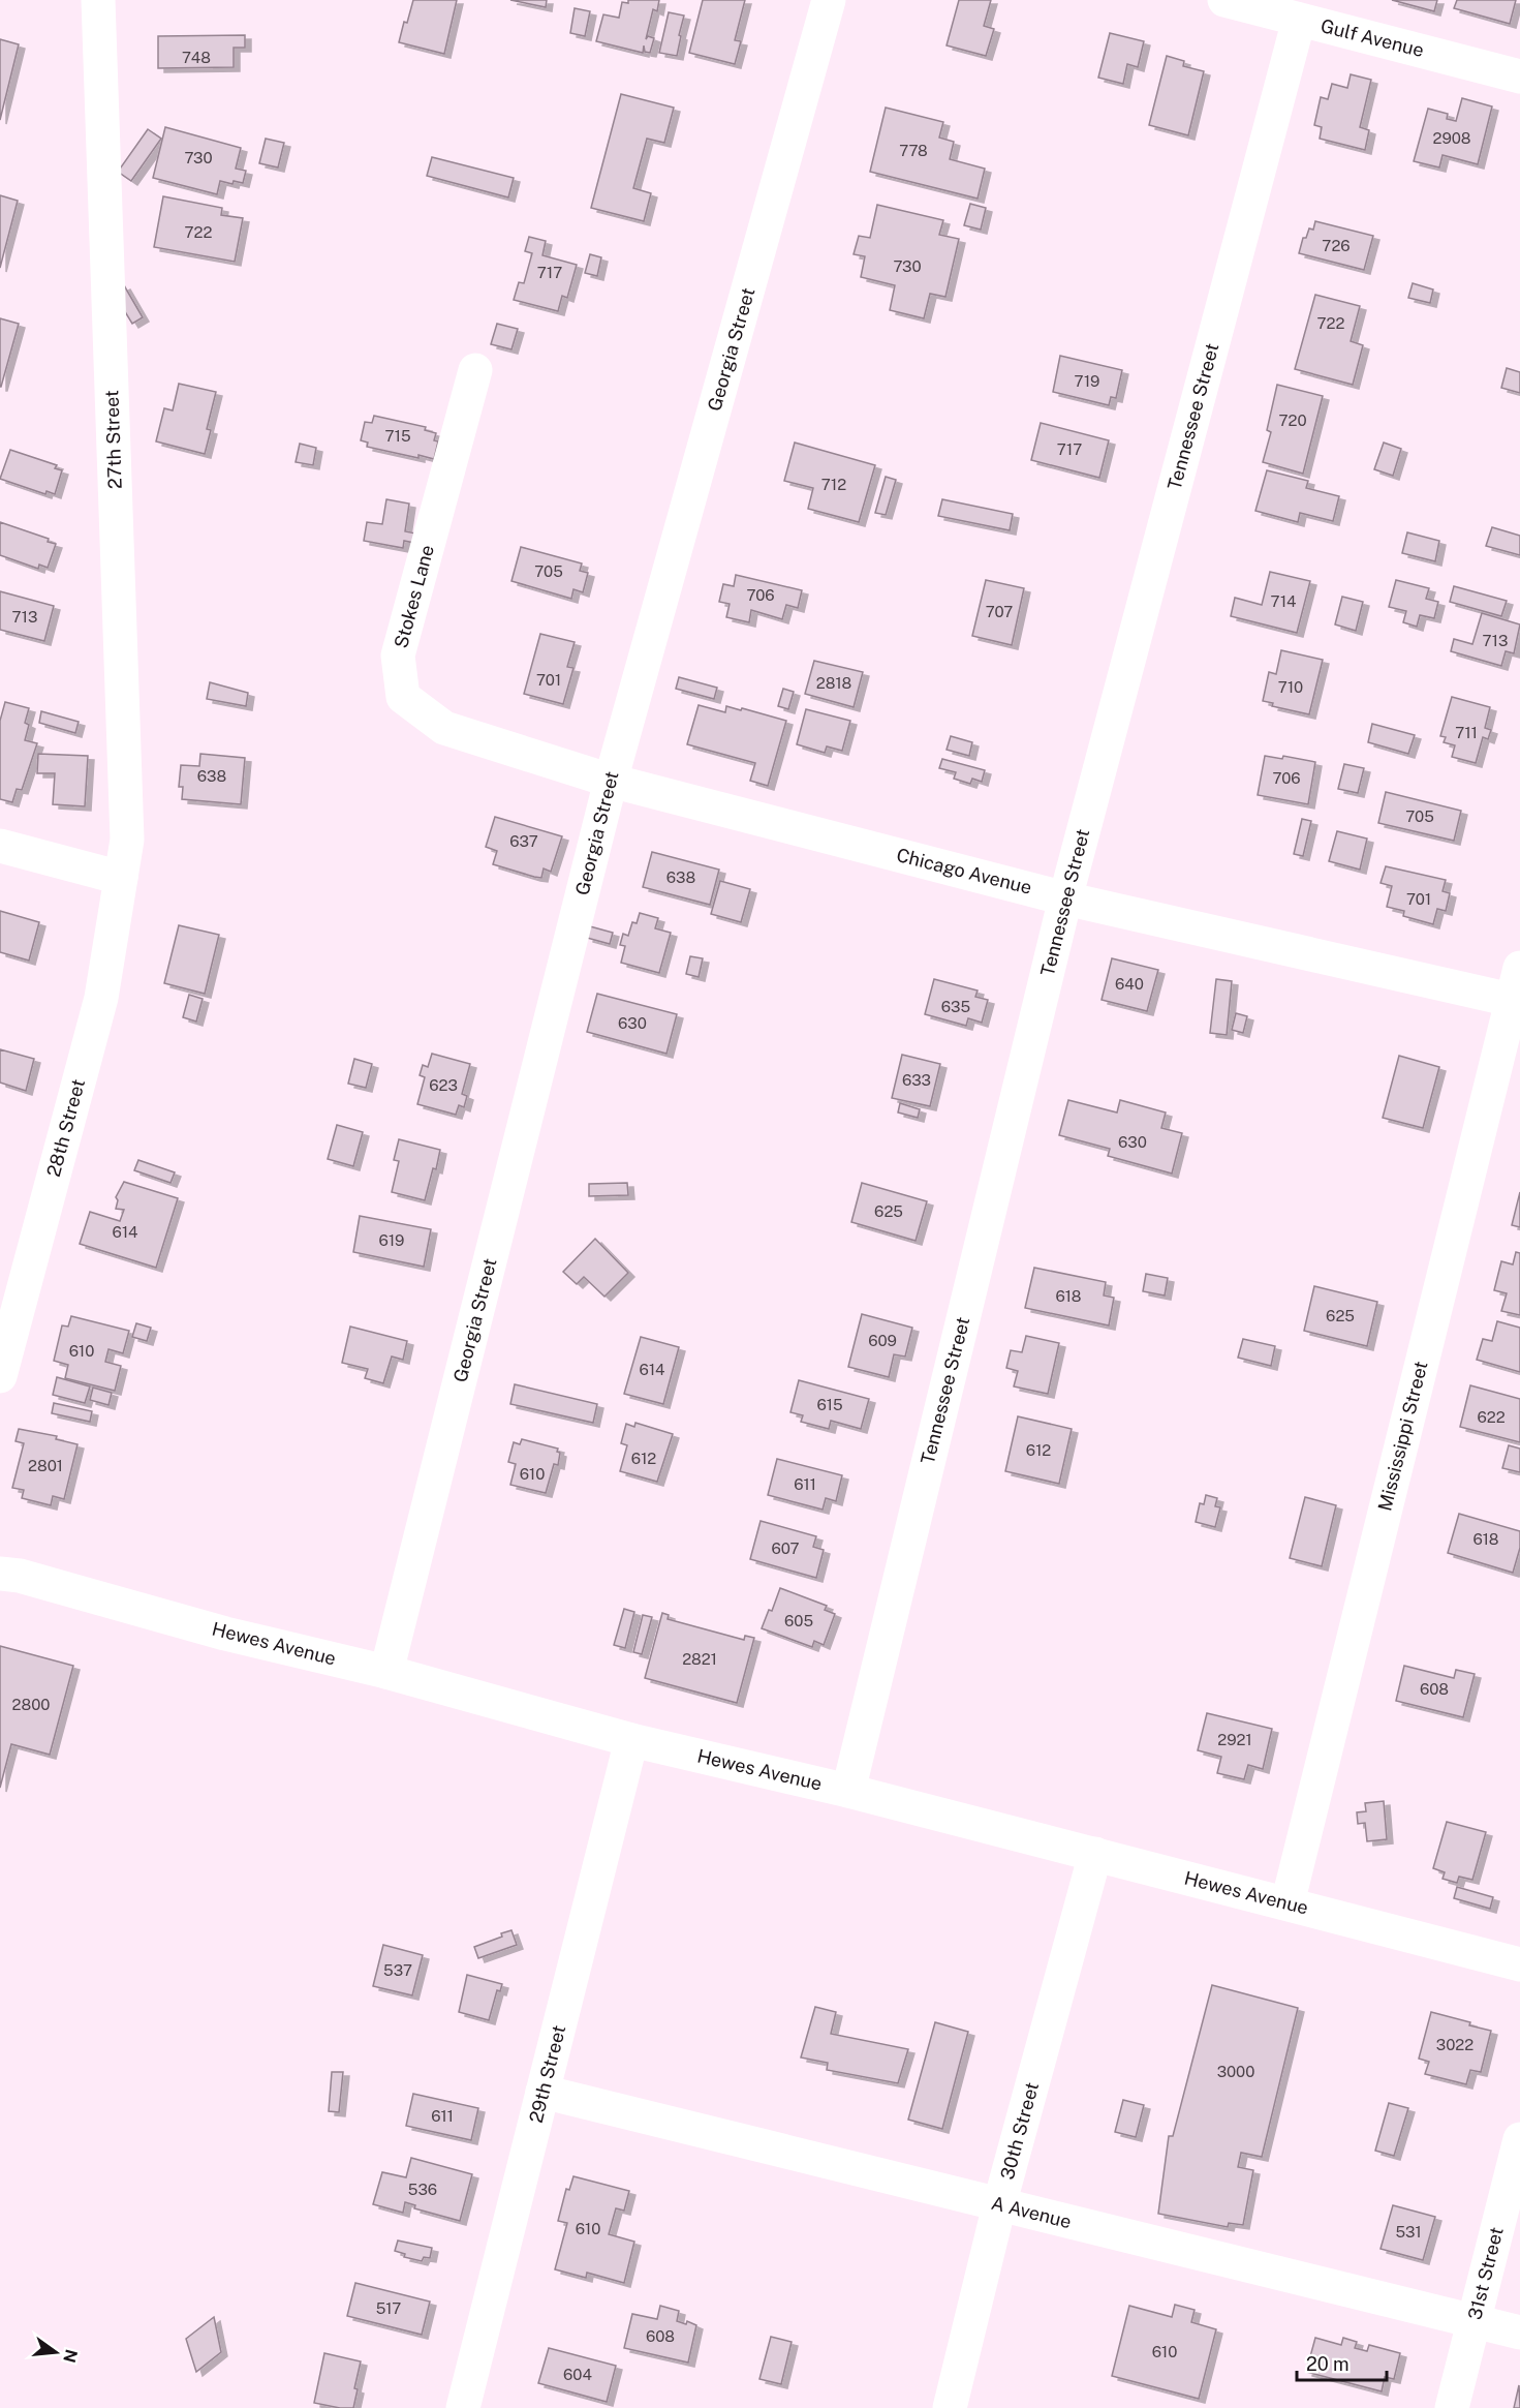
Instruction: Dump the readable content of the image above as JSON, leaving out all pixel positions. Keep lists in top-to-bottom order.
{
  "streets": {
    "street": [
      "Gulf Avenue",
      "Georgia Street",
      "Tennessee Street",
      "27th Street",
      "Stokes Lane",
      "Chicago Avenue",
      "28th Street",
      "Mississippi Street",
      "Hewes Avenue",
      "29th Street",
      "30th Street",
      "A Avenue",
      "31st Street"
    ]
  },
  "crossings": [
    ["Gulf Avenue", "Tennessee Street"],
    ["Georgia Street", "Chicago Avenue"],
    ["Georgia Street", "Hewes Avenue"],
    ["Tennessee Street", "Chicago Avenue"],
    ["Tennessee Street", "Hewes Avenue"],
    ["27th Street", "28th Street"],
    ["Stokes Lane", "Chicago Avenue"],
    ["Chicago Avenue", "Mississippi Street"],
    ["Mississippi Street", "Hewes Avenue"],
    ["Hewes Avenue", "29th Street"],
    ["Hewes Avenue", "30th Street"],
    ["29th Street", "A Avenue"],
    ["30th Street", "A Avenue"],
    ["A Avenue", "31st Street"]
  ],
  "house_numbers": [
    "748",
    "2908",
    "778",
    "730",
    "722",
    "726",
    "730",
    "717",
    "722",
    "719",
    "720",
    "715",
    "717",
    "712",
    "705",
    "706",
    "714",
    "707",
    "713",
    "713",
    "701",
    "2818",
    "710",
    "711",
    "638",
    "706",
    "705",
    "637",
    "638",
    "701",
    "640",
    "635",
    "630",
    "633",
    "623",
    "630",
    "625",
    "614",
    "619",
    "618",
    "625",
    "609",
    "610",
    "614",
    "615",
    "622",
    "612",
    "612",
    "2801",
    "610",
    "611",
    "618",
    "607",
    "605",
    "2821",
    "608",
    "2800",
    "2921",
    "537",
    "3022",
    "3000",
    "611",
    "536",
    "610",
    "531",
    "517",
    "608",
    "610",
    "604"
  ],
  "scale_bar": "20 m",
  "north": "right"
}
